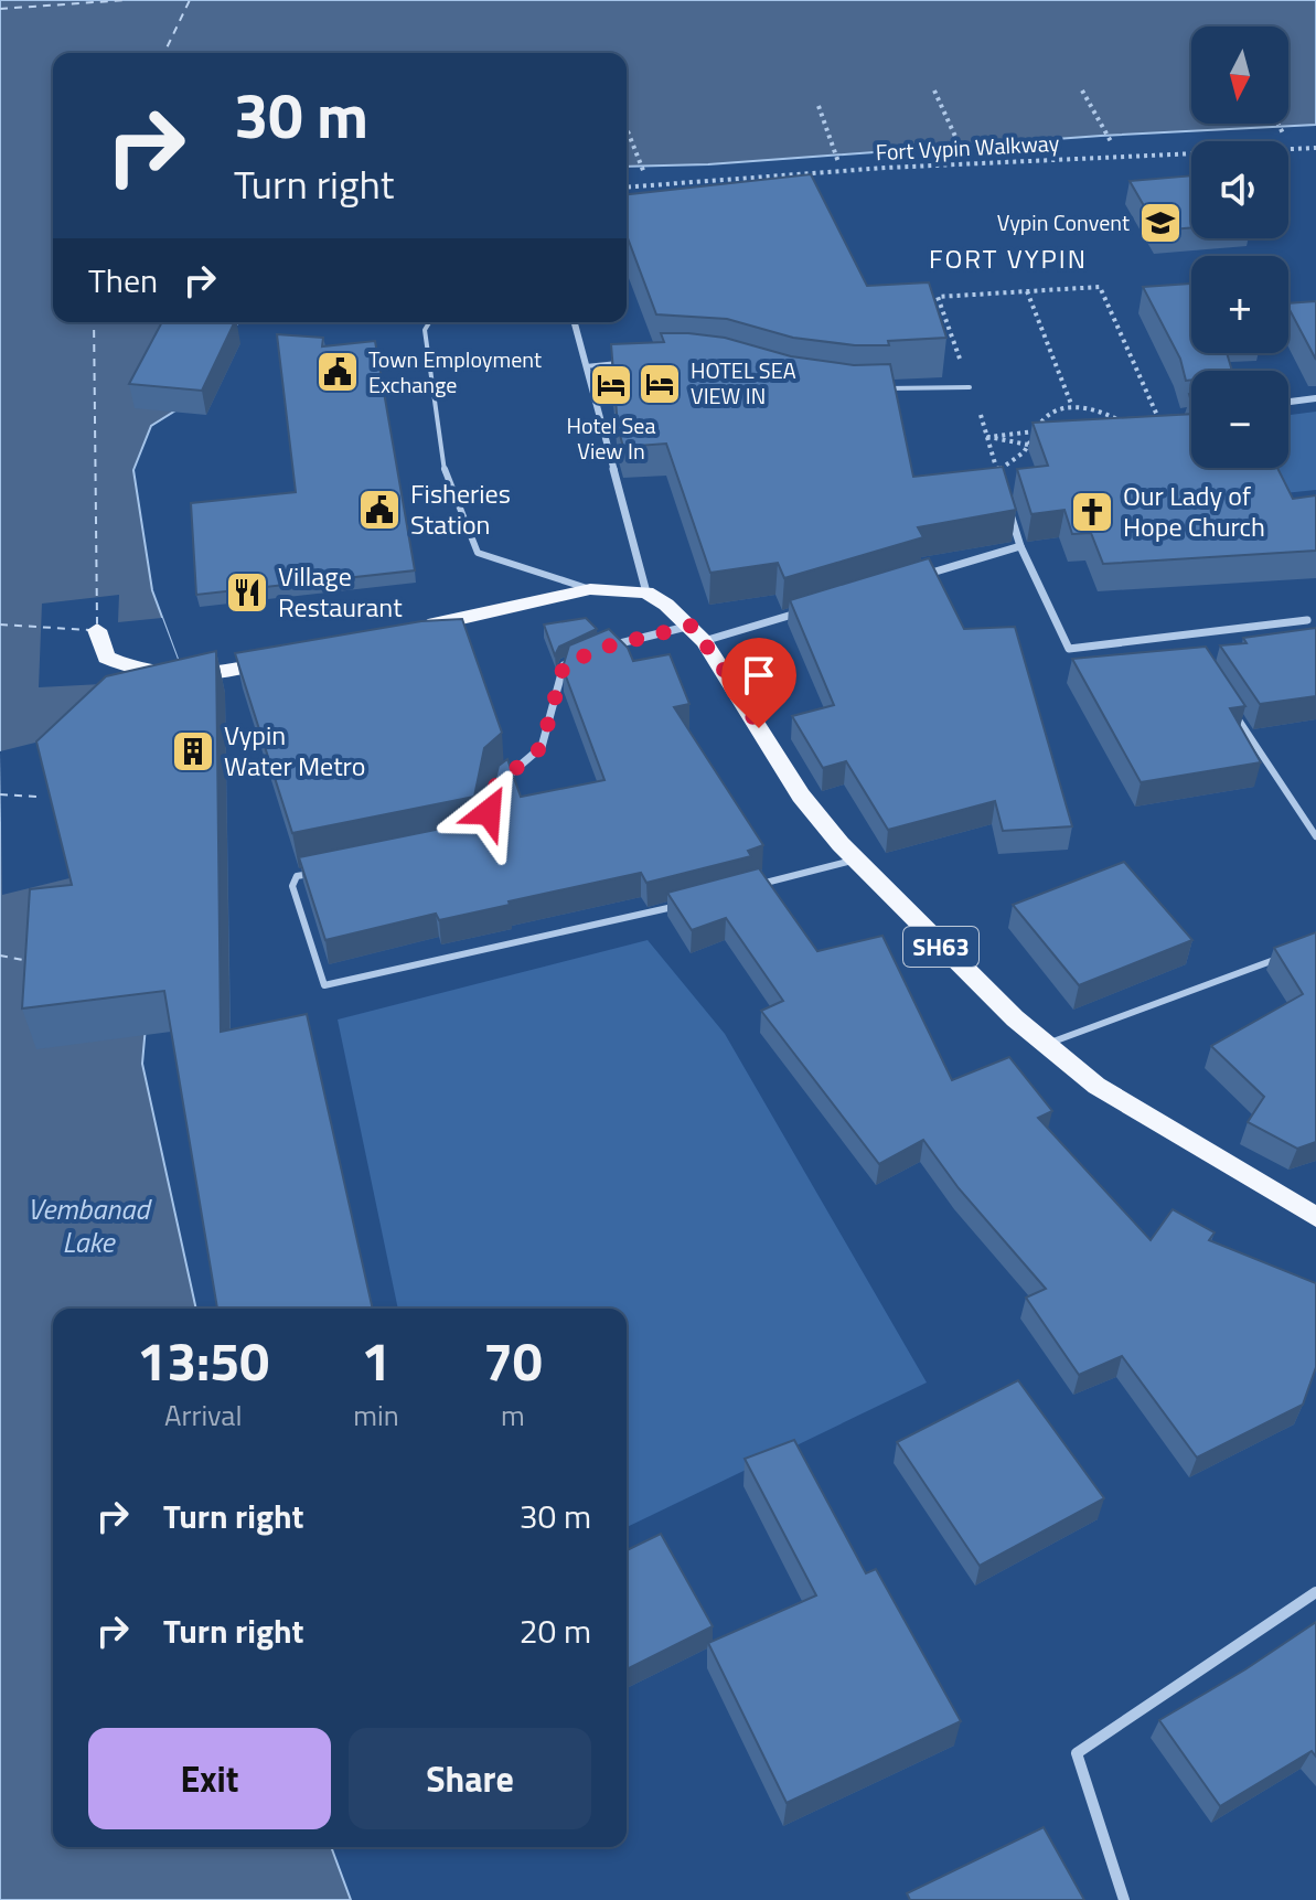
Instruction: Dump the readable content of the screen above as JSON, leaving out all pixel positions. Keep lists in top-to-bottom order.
{
  "streets": {
    "main road": ["SH63"],
    "path": ["Fort Vypin Walkway"]
  },
  "districts": ["FORT VYPIN"],
  "water": ["Vembanad Lake"],
  "places": {
    "school or university": ["Vypin Convent"],
    "public building": ["Town Employment Exchange", "Fisheries Station"],
    "hotel": ["HOTEL SEA VIEW IN", "Hotel Sea View In"],
    "church": ["Our Lady of Hope Church"],
    "restaurant": ["Village Restaurant"],
    "building": ["Vypin Water Metro"]
  },
  "north": "bottom",
  "page": {
    "map_buttons": ["+", "−"],
    "turn": ["30 m", "Turn right"],
    "then": "Then",
    "eta": [
      "13:50",
      "Arrival",
      "1",
      "min",
      "70",
      "m"
    ],
    "list": [
      {
        "name": "Turn right",
        "value": "30 m"
      },
      {
        "name": "Turn right",
        "value": "20 m"
      }
    ],
    "buttons": ["Exit", "Share"]
  }
}
